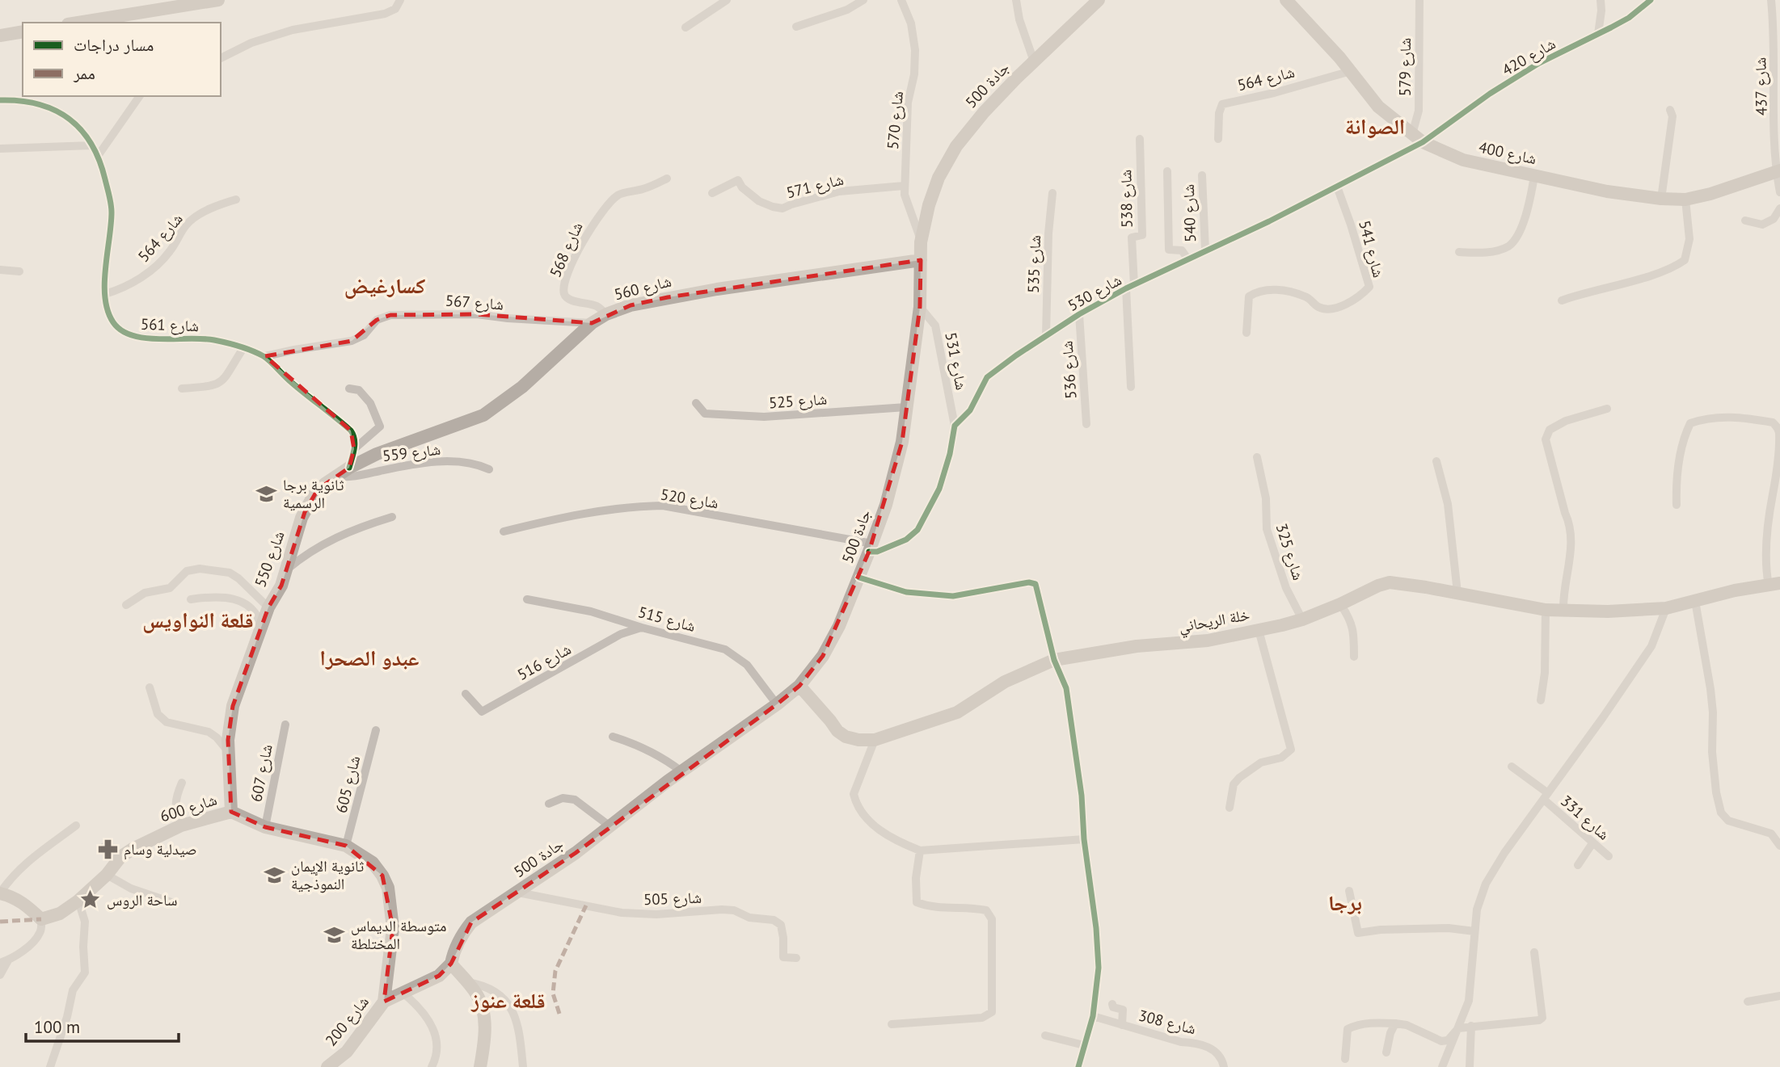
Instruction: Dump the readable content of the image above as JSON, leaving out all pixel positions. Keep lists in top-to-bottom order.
{
  "streets": {
    "main road": [
      "جادة 500",
      "شارع 400",
      "شارع 560",
      "شارع 550",
      "خلة الريحاني",
      "شارع 600",
      "شارع 200"
    ],
    "street": [
      "شارع 420",
      "شارع 579",
      "شارع 564",
      "شارع 437",
      "شارع 570",
      "شارع 571",
      "شارع 538",
      "شارع 540",
      "شارع 541",
      "شارع 568",
      "شارع 535",
      "شارع 530",
      "شارع 567",
      "شارع 561",
      "شارع 531",
      "شارع 536",
      "شارع 525",
      "شارع 559",
      "شارع 520",
      "شارع 325",
      "شارع 515",
      "شارع 516",
      "شارع 607",
      "شارع 605",
      "شارع 331",
      "شارع 505",
      "شارع 308"
    ]
  },
  "crossings": [
    ["شارع 420", "شارع 400"],
    ["شارع 420", "شارع 530"],
    ["شارع 579", "شارع 400"],
    ["شارع 564", "شارع 400"],
    ["شارع 564", "شارع 561"],
    ["جادة 500", "شارع 570"],
    ["جادة 500", "شارع 560"],
    ["جادة 500", "شارع 531"],
    ["جادة 500", "شارع 525"],
    ["جادة 500", "شارع 520"],
    ["جادة 500", "شارع 515"],
    ["جادة 500", "خلة الريحاني"],
    ["جادة 500", "شارع 505"],
    ["جادة 500", "شارع 200"],
    ["شارع 437", "شارع 400"],
    ["شارع 570", "شارع 571"],
    ["شارع 400", "شارع 530"],
    ["شارع 538", "شارع 530"],
    ["شارع 540", "شارع 530"],
    ["شارع 541", "شارع 530"],
    ["شارع 568", "شارع 560"],
    ["شارع 535", "شارع 530"],
    ["شارع 560", "شارع 567"],
    ["شارع 560", "شارع 550"],
    ["شارع 530", "شارع 531"],
    ["شارع 530", "شارع 536"],
    ["شارع 567", "شارع 561"],
    ["شارع 559", "شارع 550"],
    ["شارع 325", "خلة الريحاني"],
    ["شارع 550", "شارع 600"],
    ["شارع 515", "شارع 516"],
    ["شارع 607", "شارع 600"],
    ["شارع 605", "شارع 600"],
    ["شارع 600", "شارع 200"]
  ],
  "districts": [
    "الصوانة",
    "كسارغيض",
    "قلعة النواويس",
    "عبدو الصحرا",
    "برجا",
    "قلعة عنوز"
  ],
  "places": {
    "school or university": ["ثانوية برجا الرسمية", "ثانوية الإيمان النموذجية", "متوسطة الديماس المختلطة"],
    "pharmacy": ["صيدلية وسام"],
    "place": ["ساحة الروس"]
  },
  "legend": ["مسار دراجات", "ممر"],
  "scale_bar": "100 m"
}
